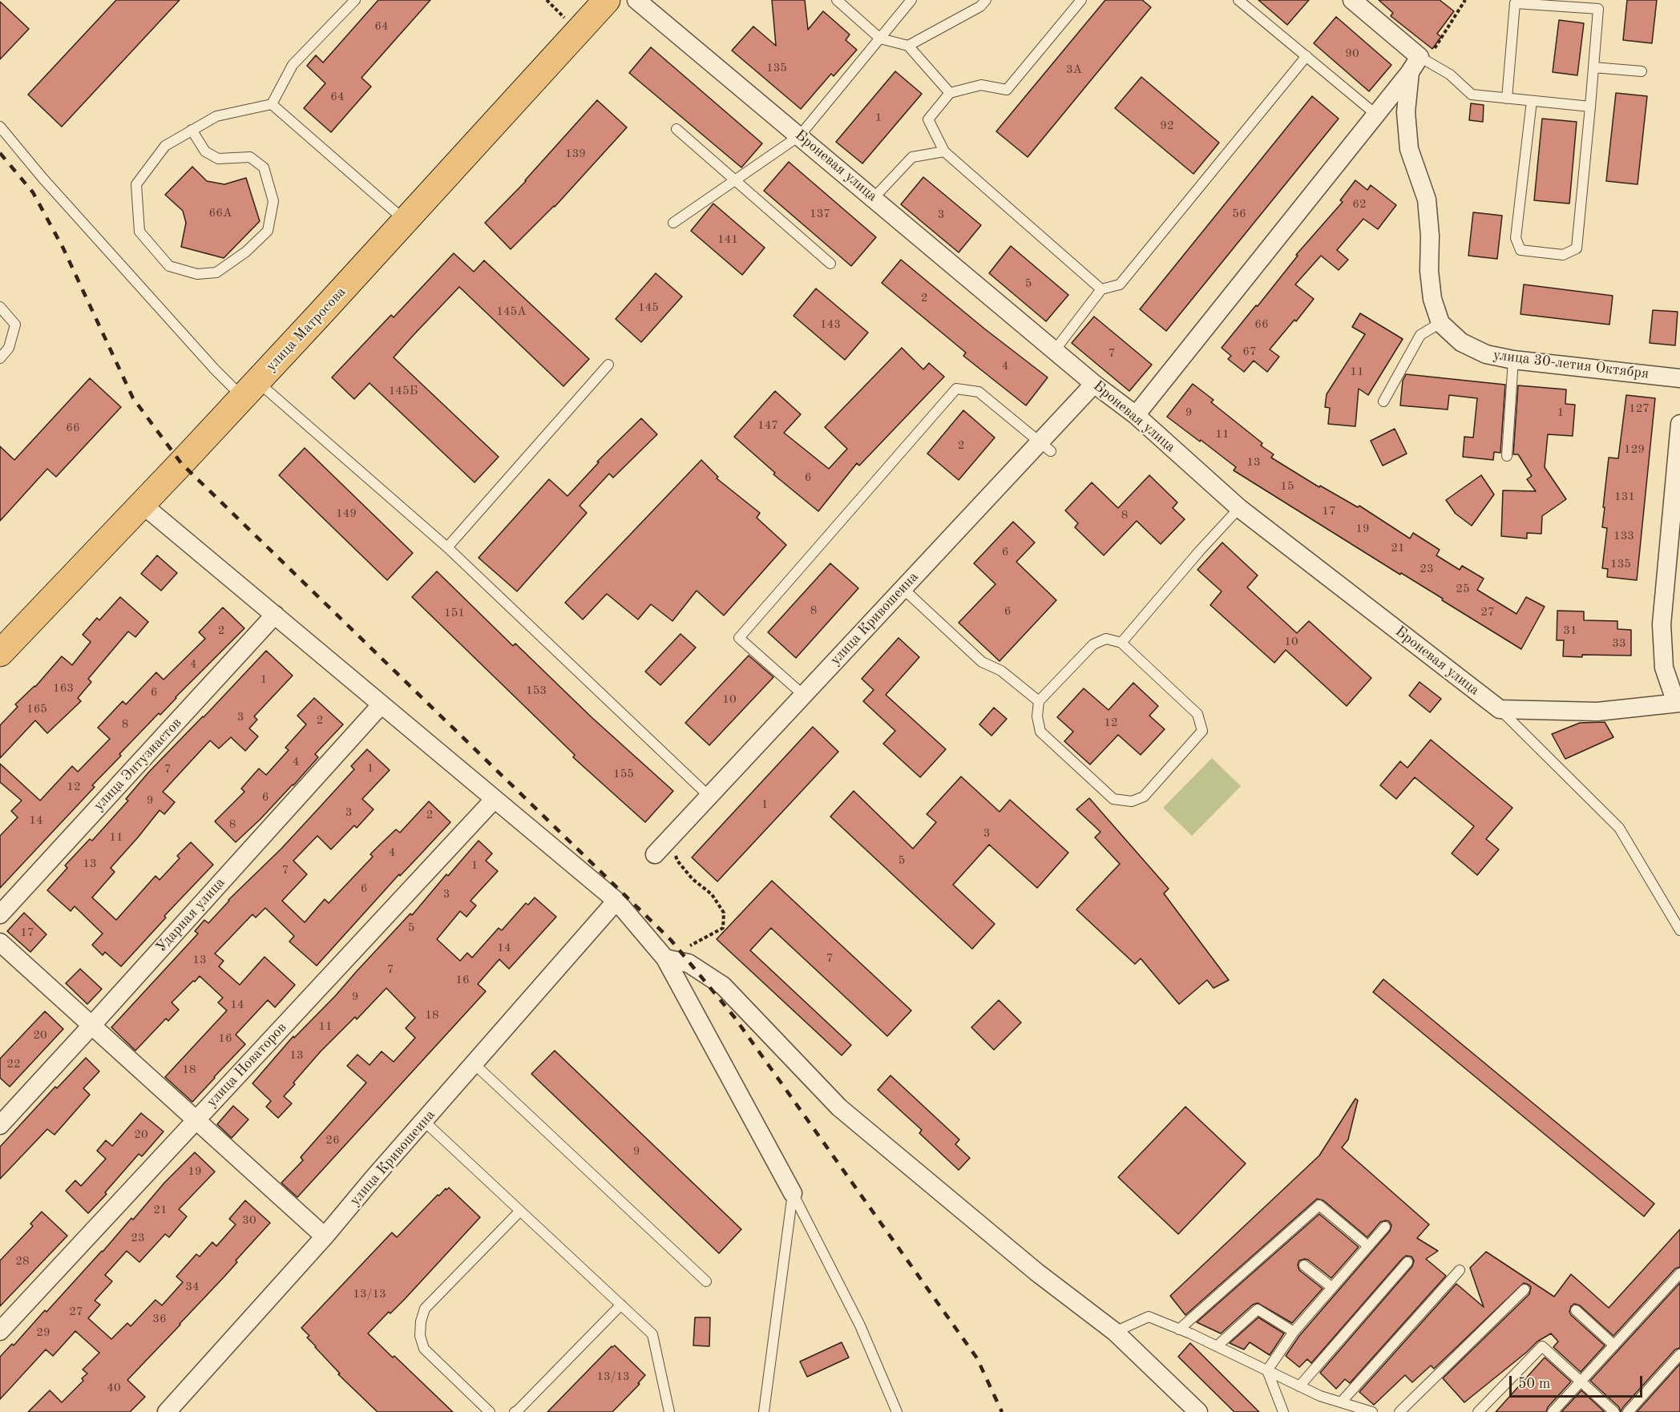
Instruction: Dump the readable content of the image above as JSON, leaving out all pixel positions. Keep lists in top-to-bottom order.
{
  "streets": {
    "highway": ["улица Матросова"],
    "street": [
      "Броневая улица",
      "улица 30-летия Октября",
      "улица Кривошеина",
      "улица Энтузиастов",
      "Ударная улица",
      "улица Новаторов"
    ]
  },
  "crossings": [
    ["Броневая улица", "улица Кривошеина"]
  ],
  "house_numbers": [
    "64",
    "90",
    "135",
    "3А",
    "64",
    "1",
    "92",
    "139",
    "62",
    "66А",
    "137",
    "56",
    "3",
    "141",
    "5",
    "2",
    "145",
    "145А",
    "143",
    "66",
    "67",
    "7",
    "4",
    "11",
    "145Б",
    "127",
    "9",
    "1",
    "147",
    "66",
    "11",
    "2",
    "129",
    "13",
    "6",
    "15",
    "131",
    "17",
    "149",
    "8",
    "19",
    "133",
    "21",
    "6",
    "135",
    "23",
    "25",
    "8",
    "6",
    "27",
    "151",
    "2",
    "31",
    "10",
    "33",
    "4",
    "1",
    "163",
    "153",
    "6",
    "10",
    "165",
    "3",
    "2",
    "12",
    "8",
    "4",
    "1",
    "7",
    "155",
    "12",
    "6",
    "9",
    "1",
    "3",
    "2",
    "14",
    "8",
    "3",
    "11",
    "4",
    "5",
    "13",
    "1",
    "7",
    "6",
    "3",
    "5",
    "17",
    "14",
    "7",
    "13",
    "7",
    "16",
    "9",
    "14",
    "18",
    "11",
    "20",
    "16",
    "13",
    "22",
    "18",
    "20",
    "26",
    "9",
    "19",
    "21",
    "30",
    "23",
    "28",
    "34",
    "13/13",
    "27",
    "36",
    "29",
    "13/13",
    "40"
  ],
  "scale_bar": "50 m"
}
